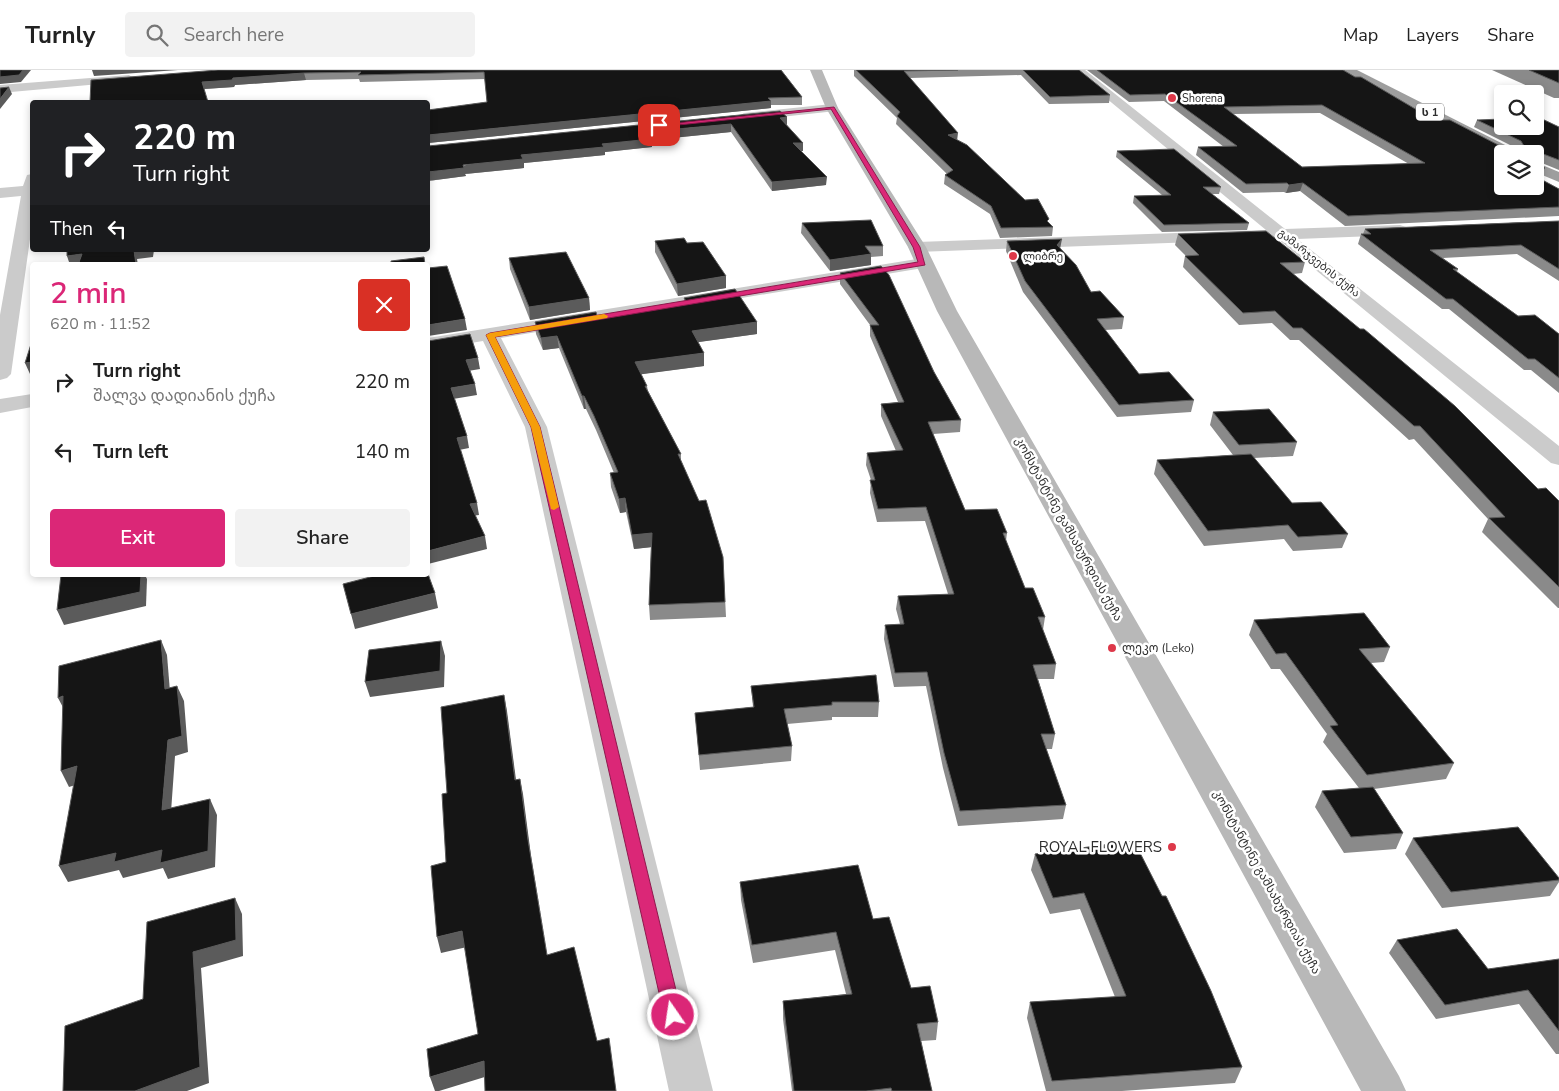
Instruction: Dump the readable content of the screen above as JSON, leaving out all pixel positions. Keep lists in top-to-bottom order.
{
  "streets": {
    "highway": ["ს 1"],
    "main road": ["კონსტანტინე გამსახურდიას ქუჩა"],
    "street": ["გამარჯვების ქუჩა"]
  },
  "places": [
    "Shorena",
    "ლიბრე",
    "ლეკო (Leko)",
    "ROYAL FLOWERS"
  ],
  "page": {
    "header": "Turnly",
    "search": "Search here",
    "nav": ["Map", "Layers", "Share"],
    "turn": ["220 m", "Turn right"],
    "then": "Then",
    "heading": ["2 min", "620 m · 11:52"],
    "list": [
      {
        "name": "Turn right",
        "note": "შალვა დადიანის ქუჩა",
        "value": "220 m"
      },
      {
        "name": "Turn left",
        "value": "140 m"
      }
    ],
    "buttons": ["Exit", "Share"]
  }
}
